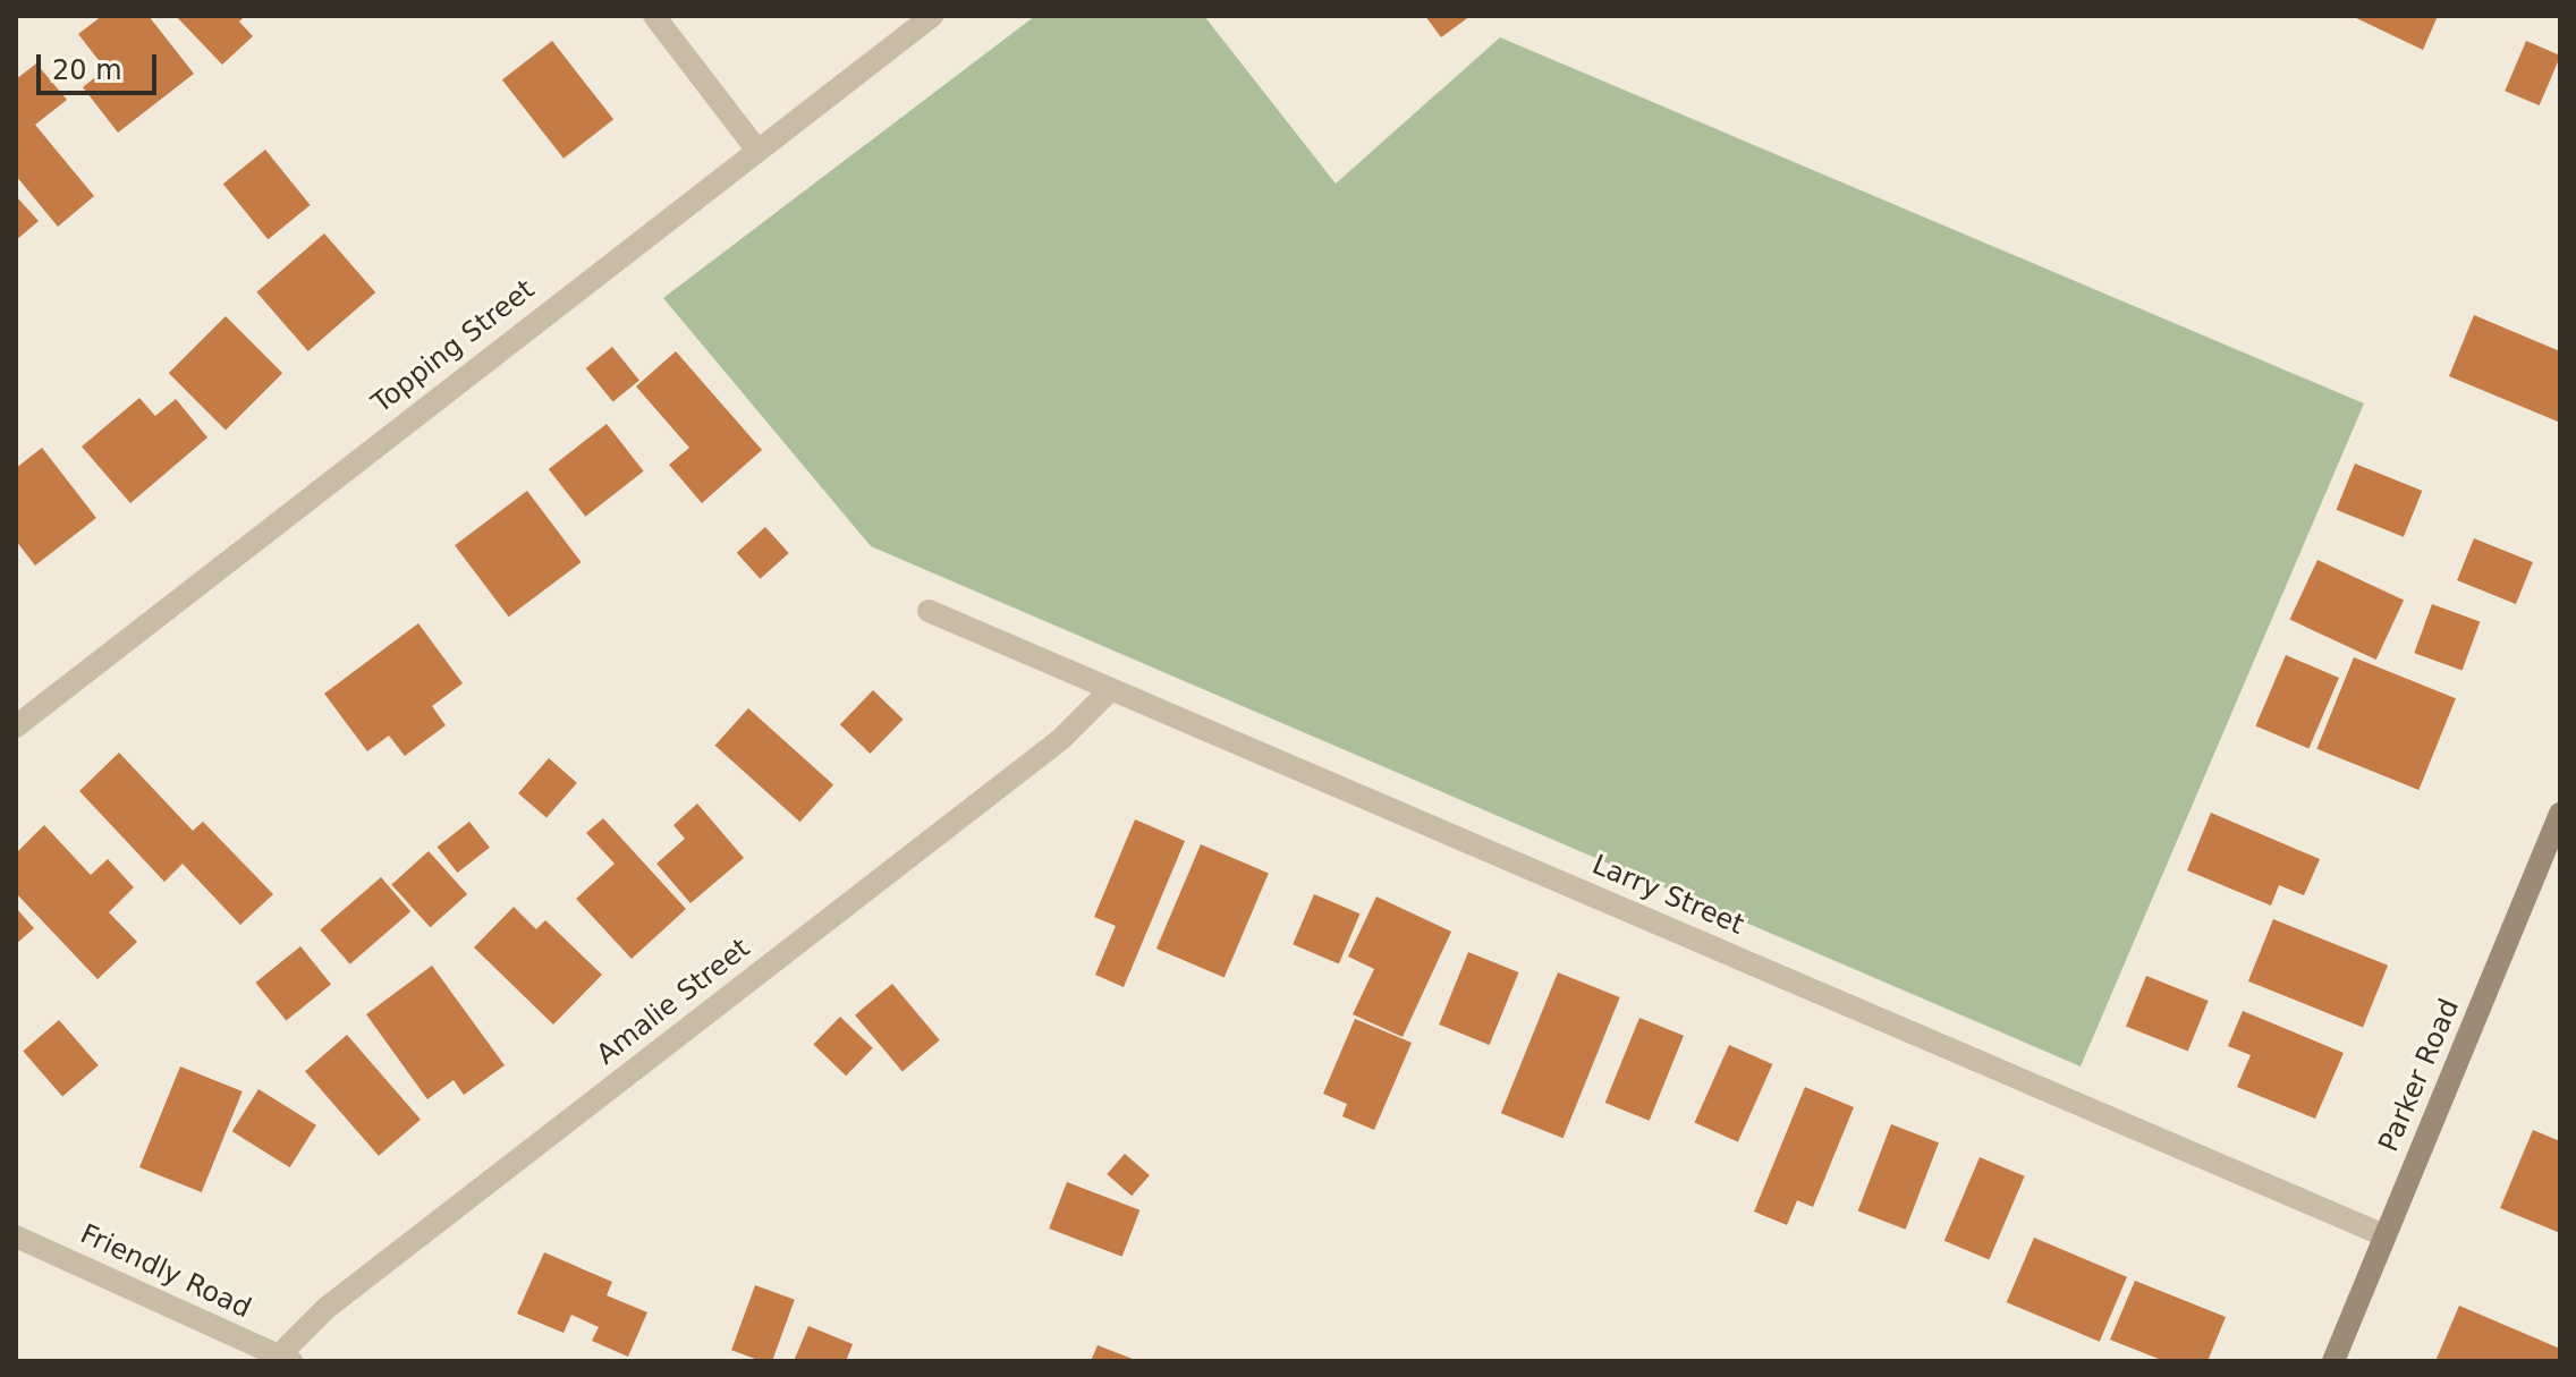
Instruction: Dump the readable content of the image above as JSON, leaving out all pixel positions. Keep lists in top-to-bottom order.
{
  "streets": {
    "main road": ["Parker Road"],
    "street": [
      "Topping Street",
      "Larry Street",
      "Amalie Street",
      "Friendly Road"
    ]
  },
  "crossings": [
    ["Larry Street", "Amalie Street"],
    ["Larry Street", "Parker Road"],
    ["Amalie Street", "Friendly Road"]
  ],
  "scale_bar": "20 m"
}
